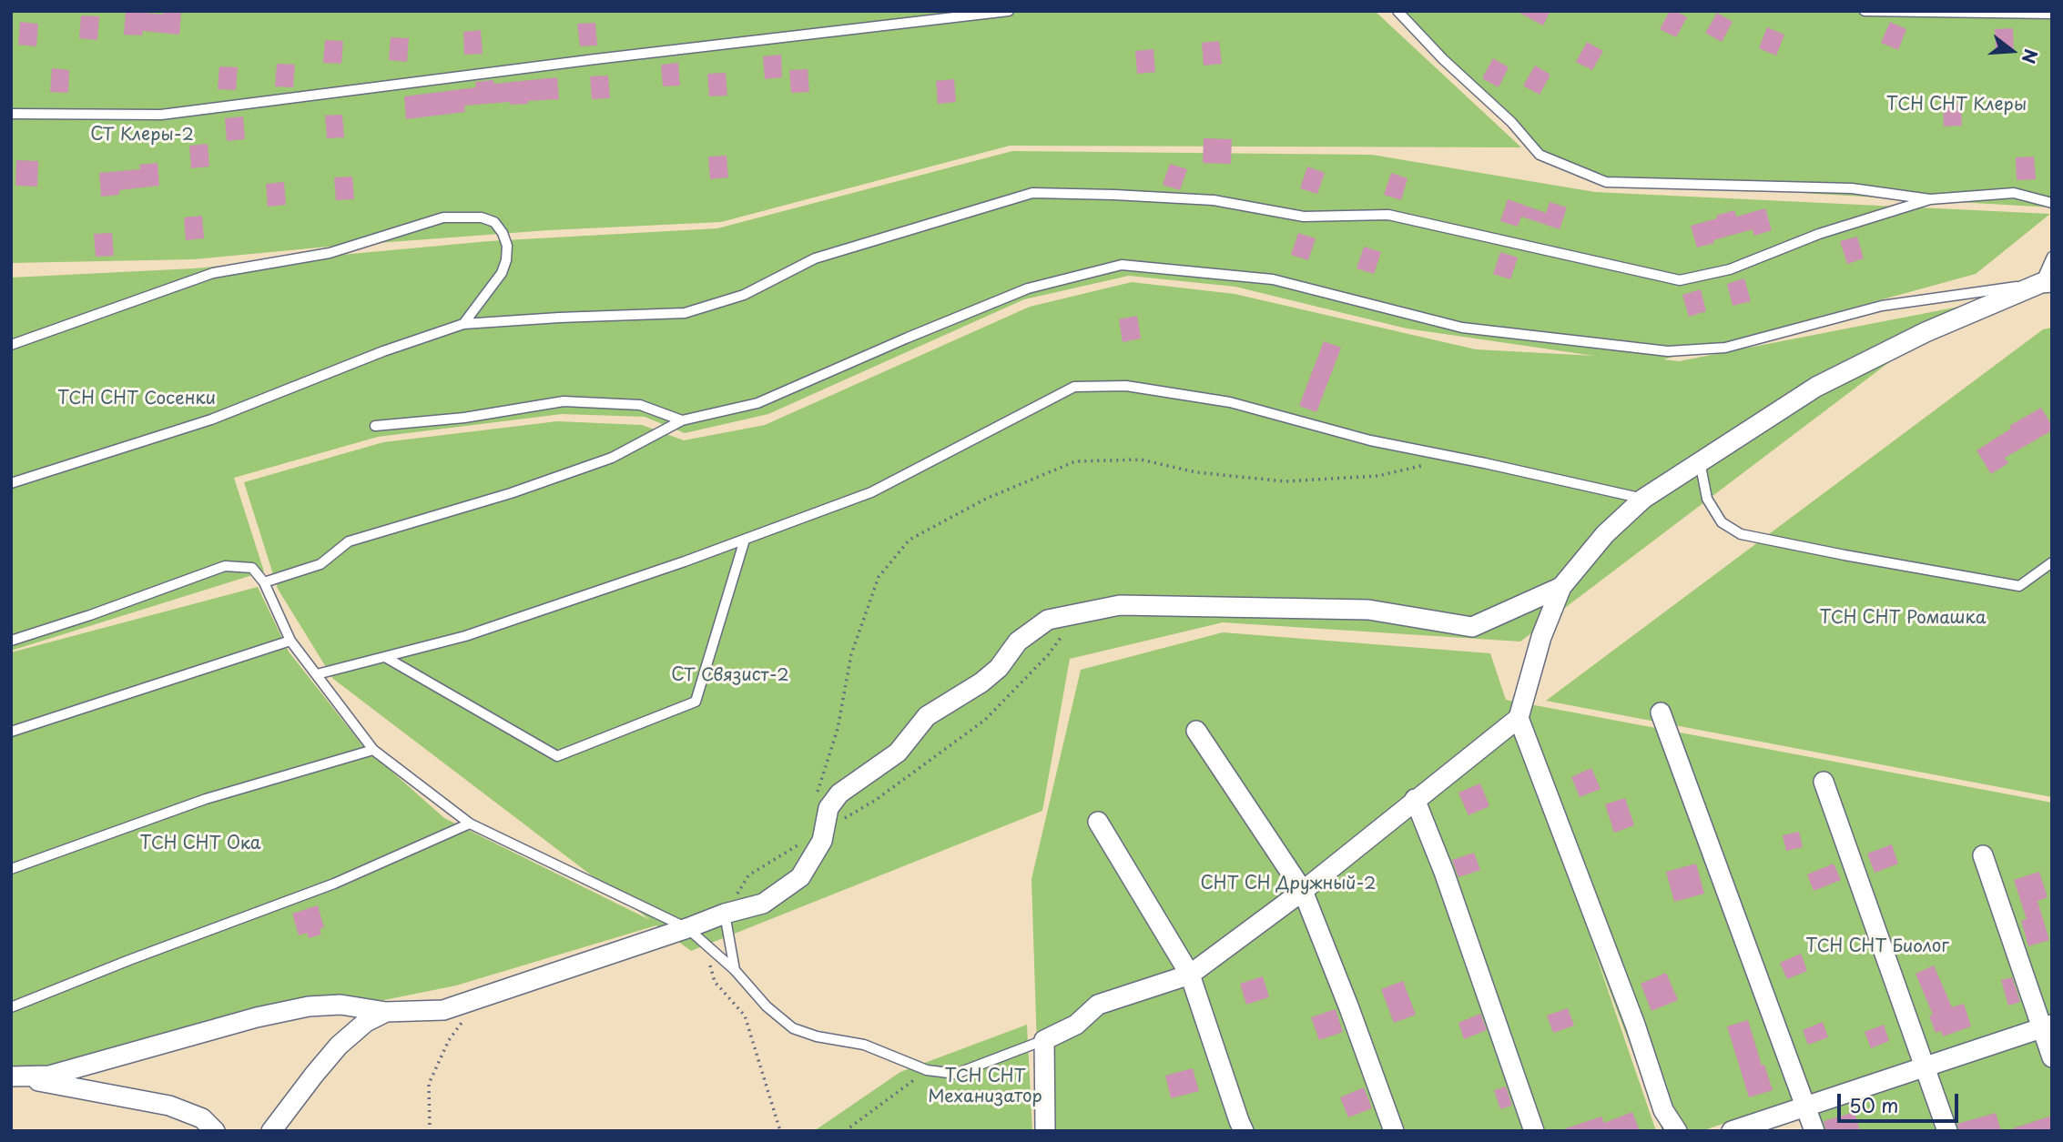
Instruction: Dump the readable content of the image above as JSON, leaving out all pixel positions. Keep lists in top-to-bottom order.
{
  "parks": [
    "ТСН СНТ Клеры",
    "СТ Клеры-2",
    "ТСН СНТ Сосенки",
    "ТСН СНТ Ромашка",
    "СТ Связист-2",
    "ТСН СНТ Ока",
    "СНТ СН Дружный-2",
    "ТСН СНТ Биолог",
    "ТСН СНТ Механизатор"
  ],
  "scale_bar": "50 m",
  "north": "right"
}
